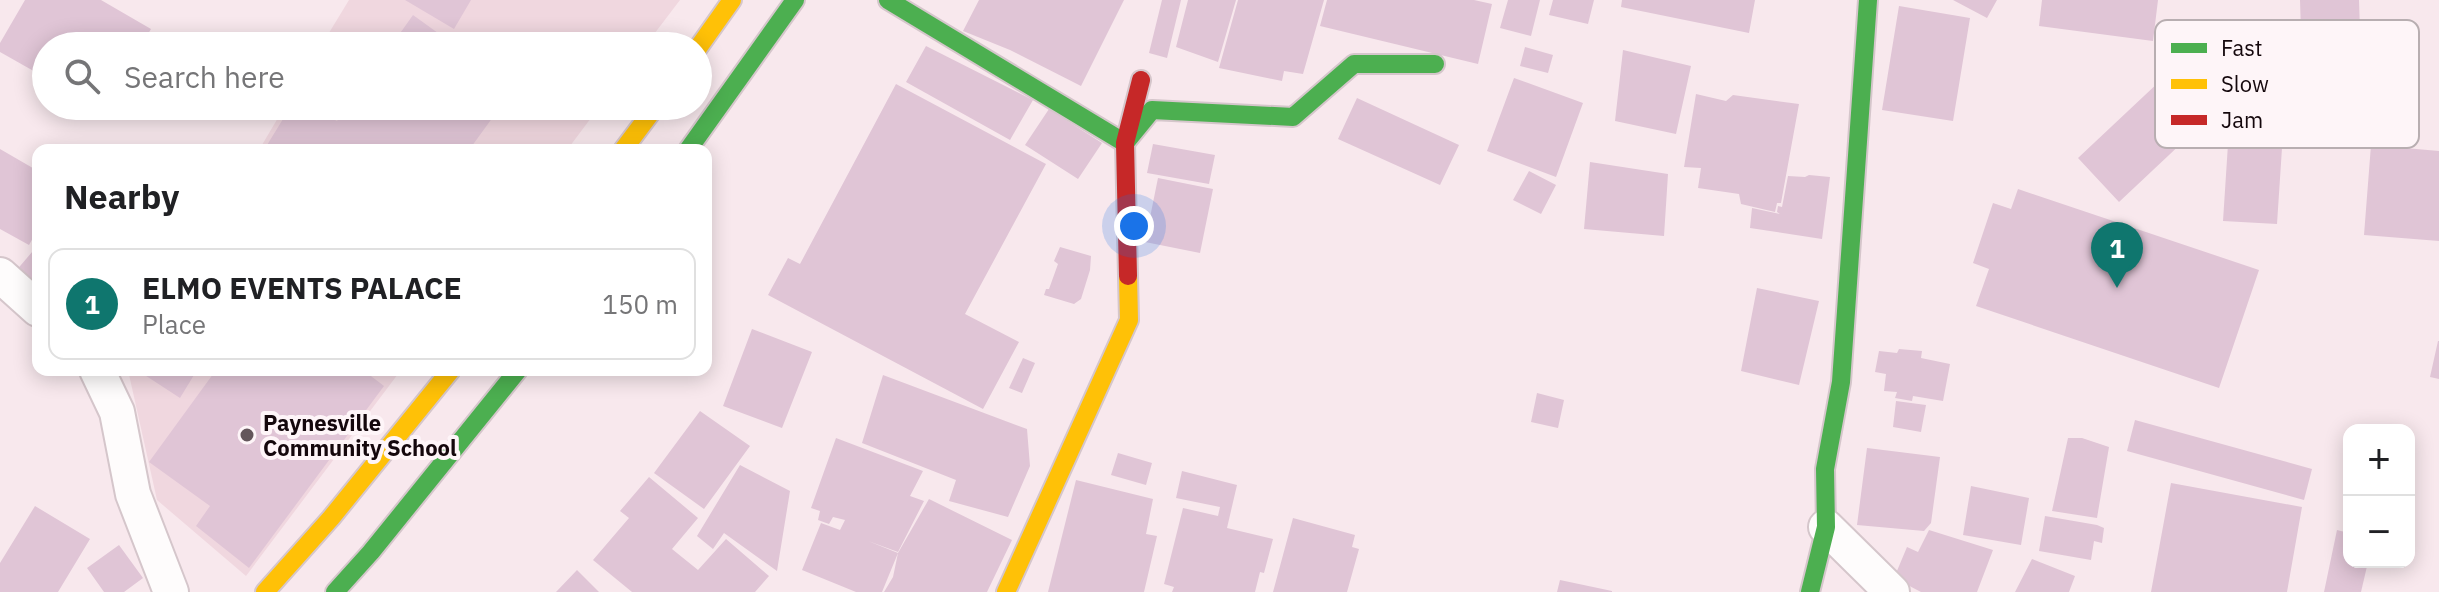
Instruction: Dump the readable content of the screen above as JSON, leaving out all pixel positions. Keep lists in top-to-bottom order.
{
  "places": ["Paynesville Community School"],
  "legend": ["Fast", "Slow", "Jam"],
  "page": {
    "search": "Search here",
    "heading": "Nearby",
    "pins": "1",
    "list": [
      {
        "mark": "1",
        "name": "ELMO EVENTS PALACE",
        "note": "Place",
        "value": "150 m"
      }
    ],
    "map_buttons": ["+", "−"]
  }
}
